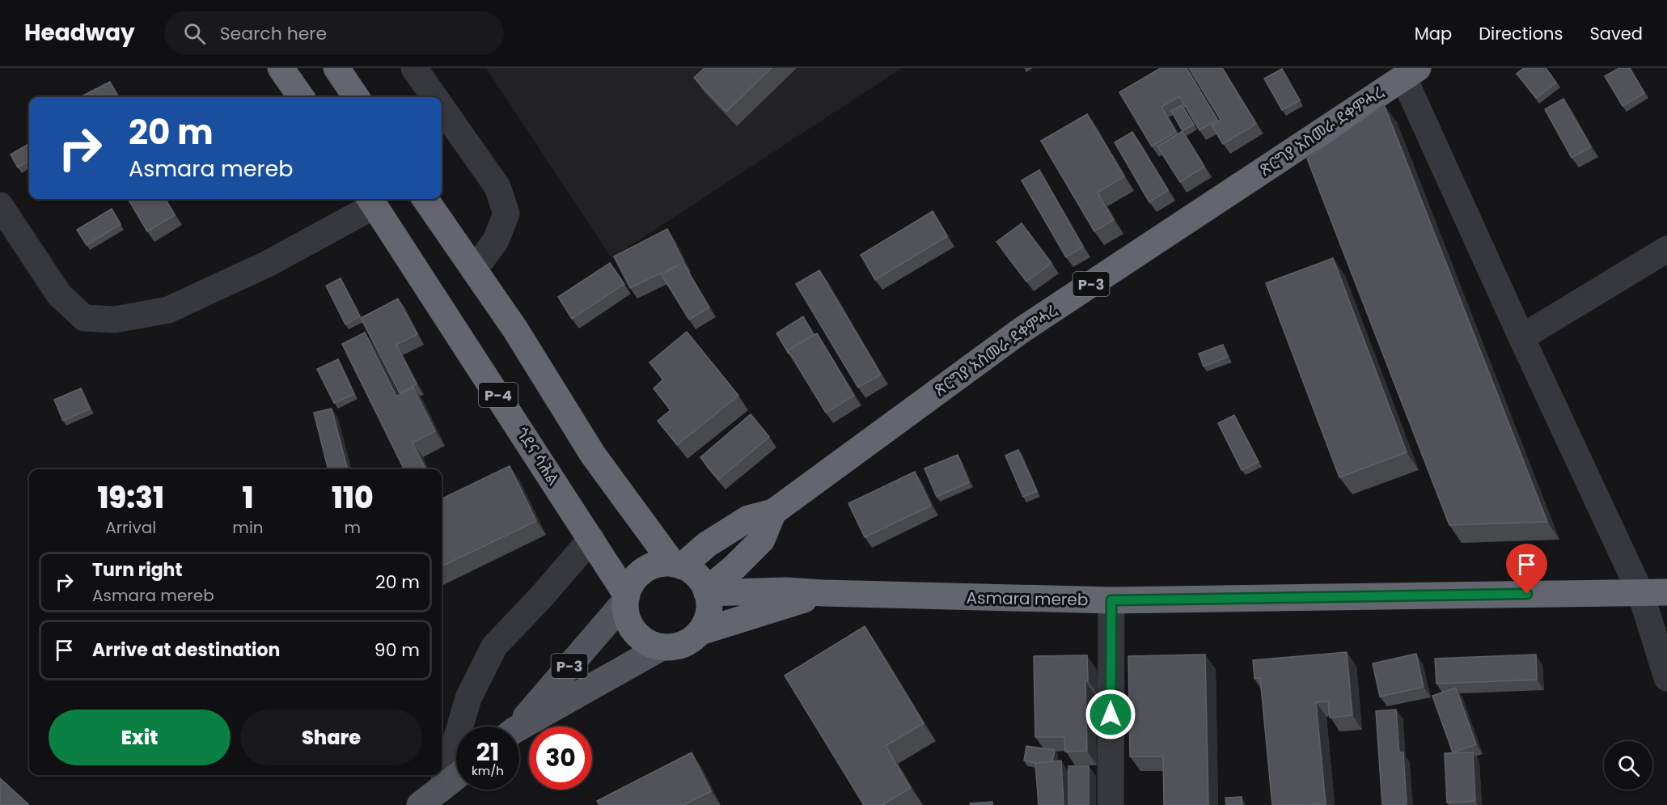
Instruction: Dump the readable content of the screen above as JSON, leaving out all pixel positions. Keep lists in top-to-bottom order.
{
  "streets": {
    "highway": [
      "ጽርግያ አስመራ ደቀምሓረ",
      "P-3",
      "P-4",
      "ጎደና ሳሕል",
      "Asmara mereb"
    ]
  },
  "crossings": [
    ["ጽርግያ አስመራ ደቀምሓረ", "P-3"],
    ["P-3", "ጎደና ሳሕል"],
    ["P-3", "Asmara mereb"],
    ["ጎደና ሳሕል", "Asmara mereb"]
  ],
  "page": {
    "header": "Headway",
    "search": "Search here",
    "nav": ["Map", "Directions", "Saved"],
    "turn": ["20 m", "Asmara mereb"],
    "eta": [
      "19:31",
      "Arrival",
      "1",
      "min",
      "110",
      "m"
    ],
    "list": [
      {
        "name": "Turn right",
        "note": "Asmara mereb",
        "value": "20 m"
      },
      {
        "name": "Arrive at destination",
        "value": "90 m"
      }
    ],
    "buttons": ["Exit", "Share"],
    "speed": "21 km/h",
    "limit": "30"
  }
}
